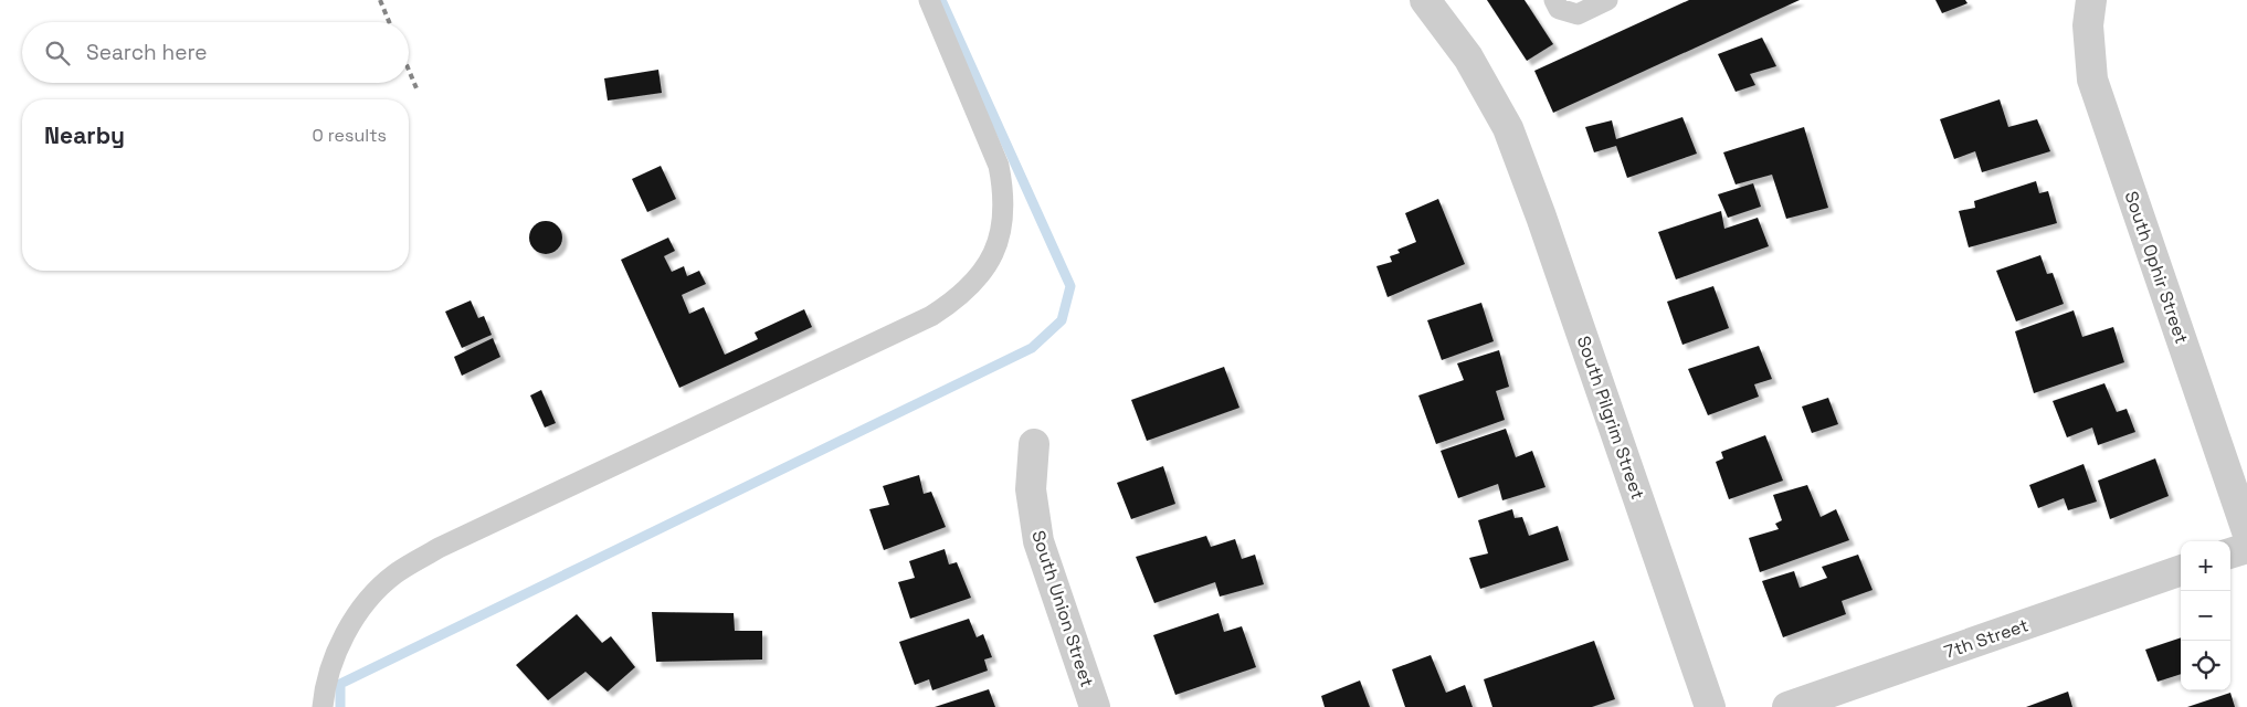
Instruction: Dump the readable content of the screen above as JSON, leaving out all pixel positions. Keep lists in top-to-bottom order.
{
  "streets": {
    "street": [
      "South Ophir Street",
      "South Pilgrim Street",
      "South Union Street",
      "7th Street"
    ]
  },
  "page": {
    "search": "Search here",
    "heading": ["Nearby", "0 results"],
    "map_buttons": ["+", "−"]
  }
}
